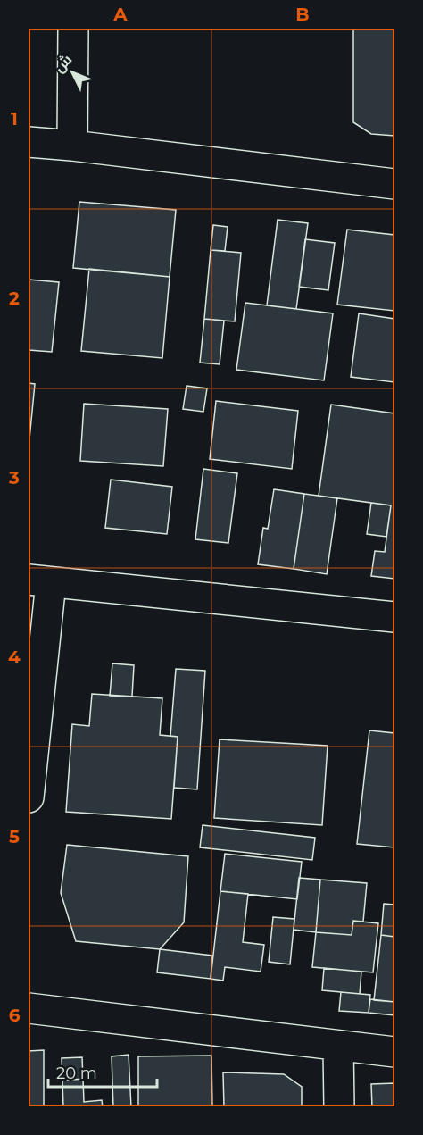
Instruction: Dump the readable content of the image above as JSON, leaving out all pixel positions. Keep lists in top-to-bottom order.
{
  "scale_bar": "20 m",
  "north": "top left",
  "grid": {
    "columns": ["A", "B"],
    "rows": [
      "1",
      "2",
      "3",
      "4",
      "5",
      "6"
    ]
  }
}
